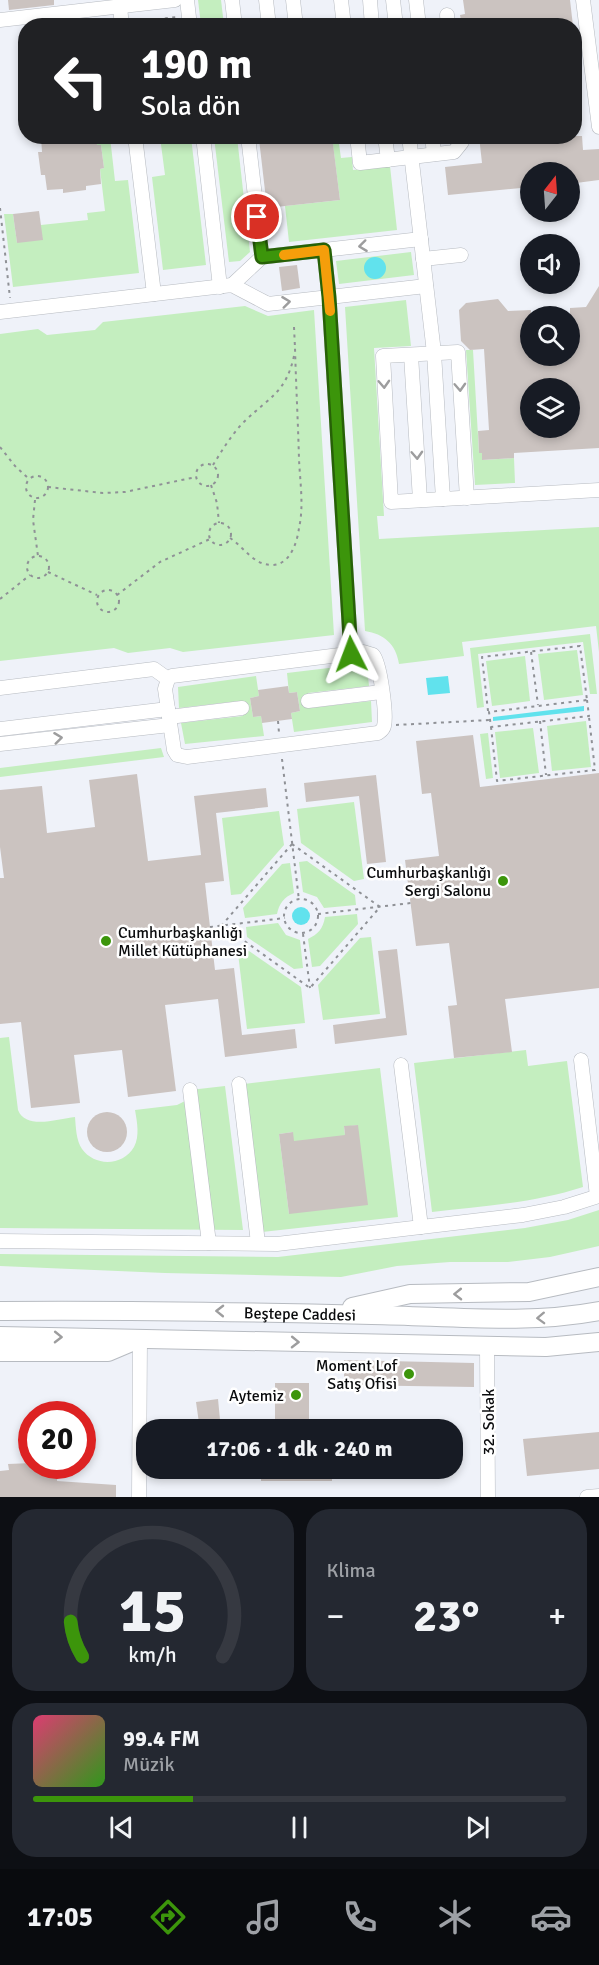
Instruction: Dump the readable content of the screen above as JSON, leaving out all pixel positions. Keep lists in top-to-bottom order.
{
  "streets": {
    "main road": ["Beştepe Caddesi"],
    "street": ["32. Sokak"]
  },
  "crossings": [
    ["Beştepe Caddesi", "32. Sokak"]
  ],
  "places": [
    "Cumhurbaşkanlığı Sergi Salonu",
    "Cumhurbaşkanlığı Millet Kütüphanesi",
    "Moment Lof Satış Ofisi",
    "Aytemiz"
  ],
  "north": "top",
  "page": {
    "turn": ["190 m", "Sola dön"],
    "limit": "20",
    "trip": "17:06 · 1 dk · 240 m",
    "tile": "Klima",
    "heat": ["−", "23°", "+"],
    "song": ["99.4 FM", "Müzik"],
    "tabs": "17:05",
    "gauge": ["15", "km/h"]
  }
}
